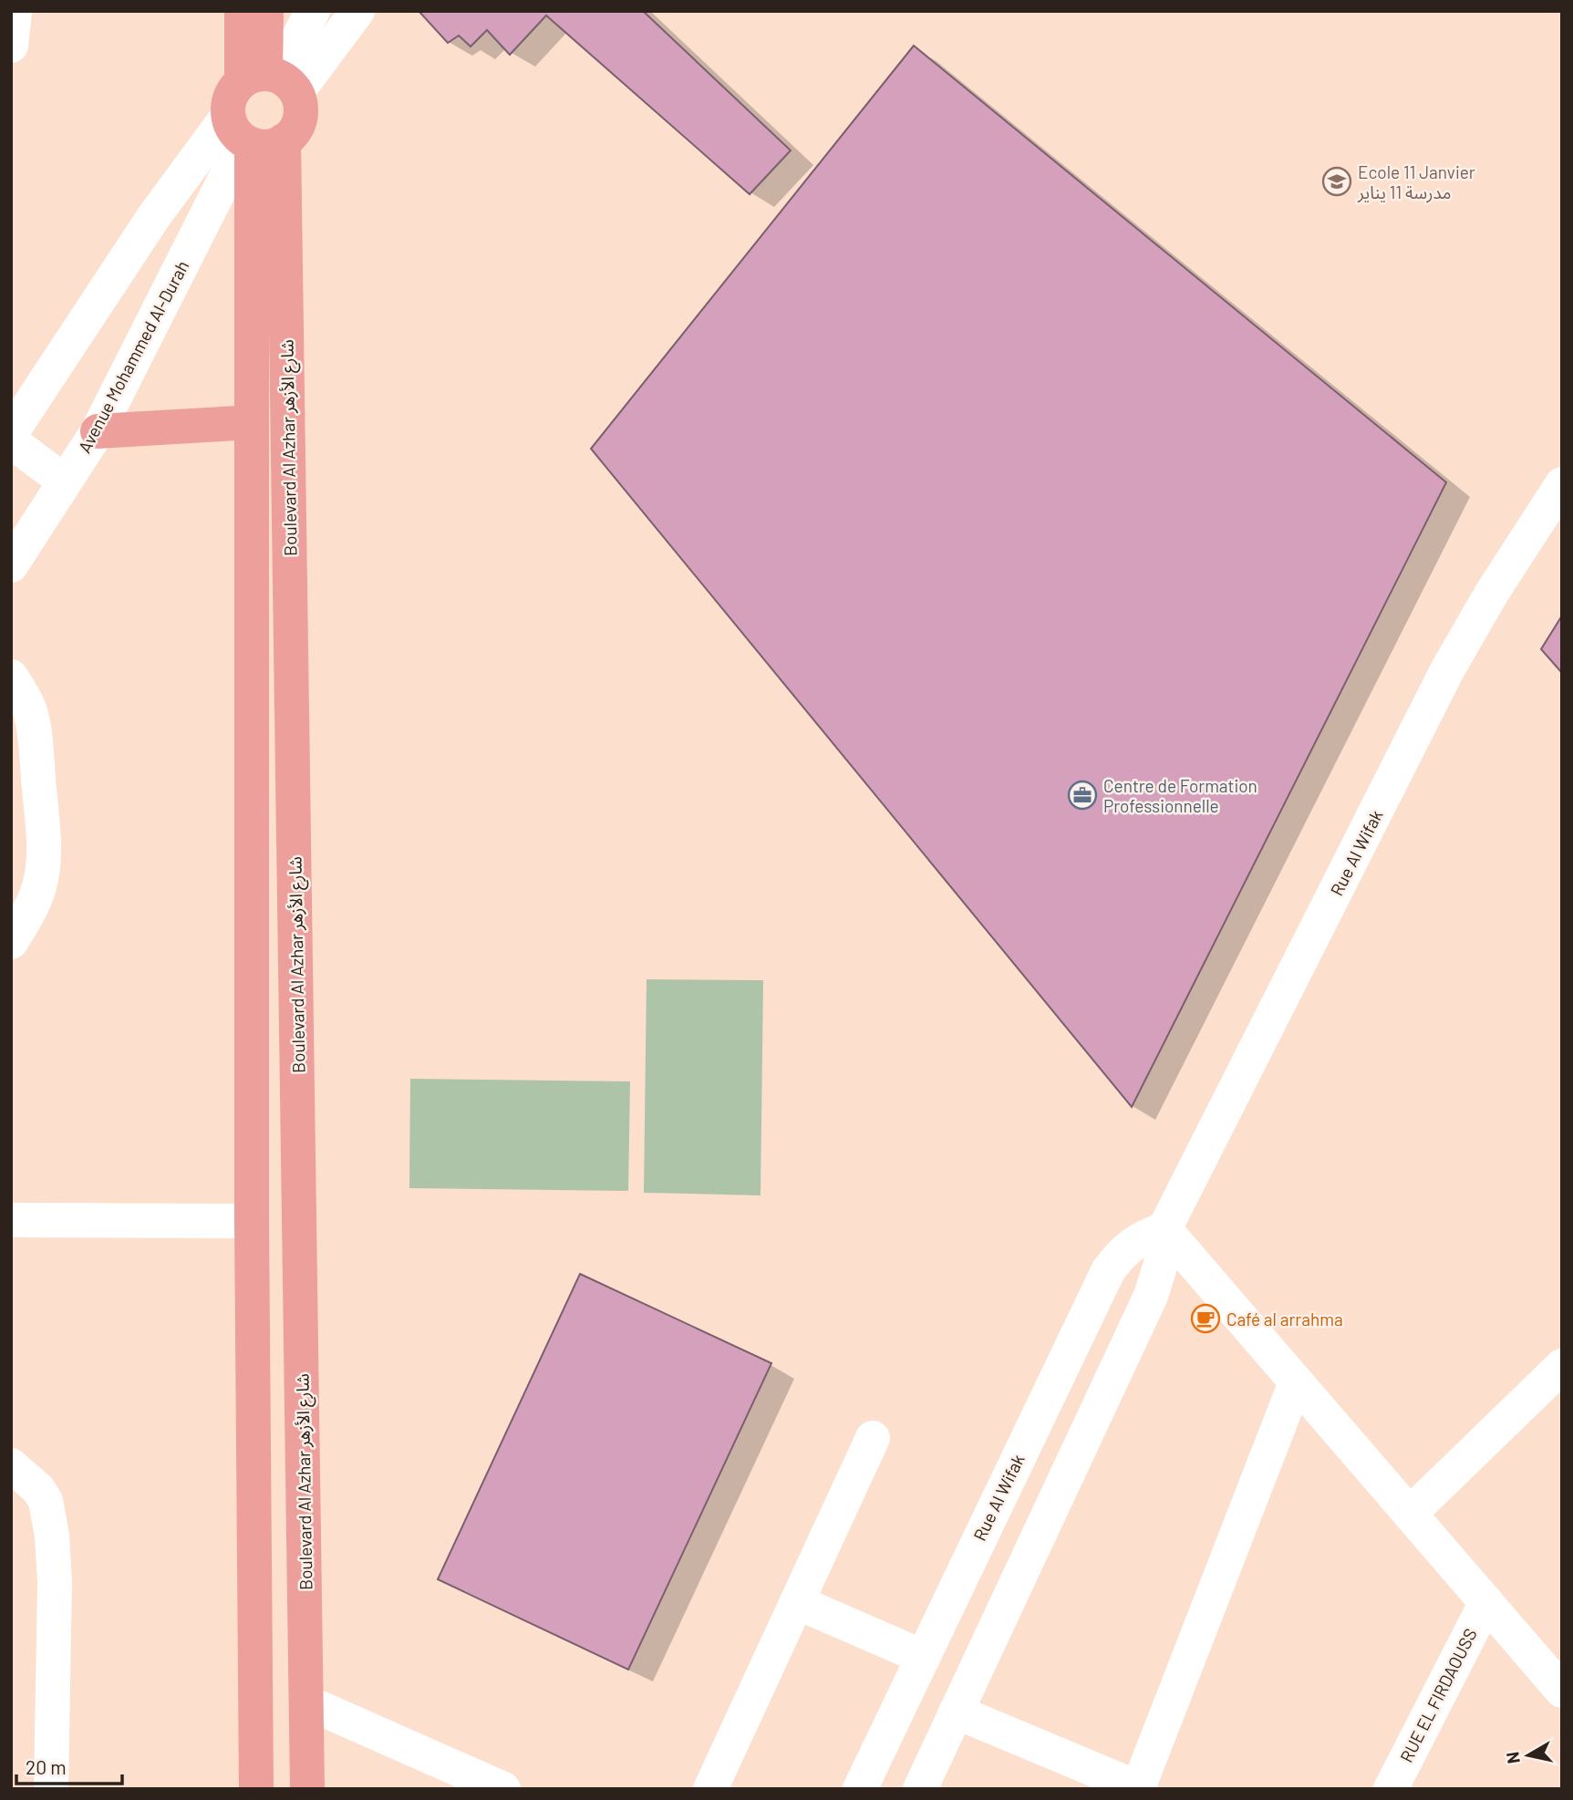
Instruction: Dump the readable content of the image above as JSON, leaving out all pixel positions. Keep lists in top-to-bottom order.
{
  "streets": {
    "main road": ["Boulevard Al Azhar شارع الأزهر"],
    "street": ["Avenue Mohammed Al-Durah", "Rue Al Wifak", "RUE EL FIRDAOUSS"]
  },
  "crossings": [
    ["Avenue Mohammed Al-Durah", "Boulevard Al Azhar شارع الأزهر"]
  ],
  "places": {
    "school or university": ["Ecole 11 Janvier مدرسة 11 يناير"],
    "office": ["Centre de Formation Professionnelle"],
    "cafe": ["Café al arrahma"]
  },
  "scale_bar": "20 m",
  "north": "left"
}
